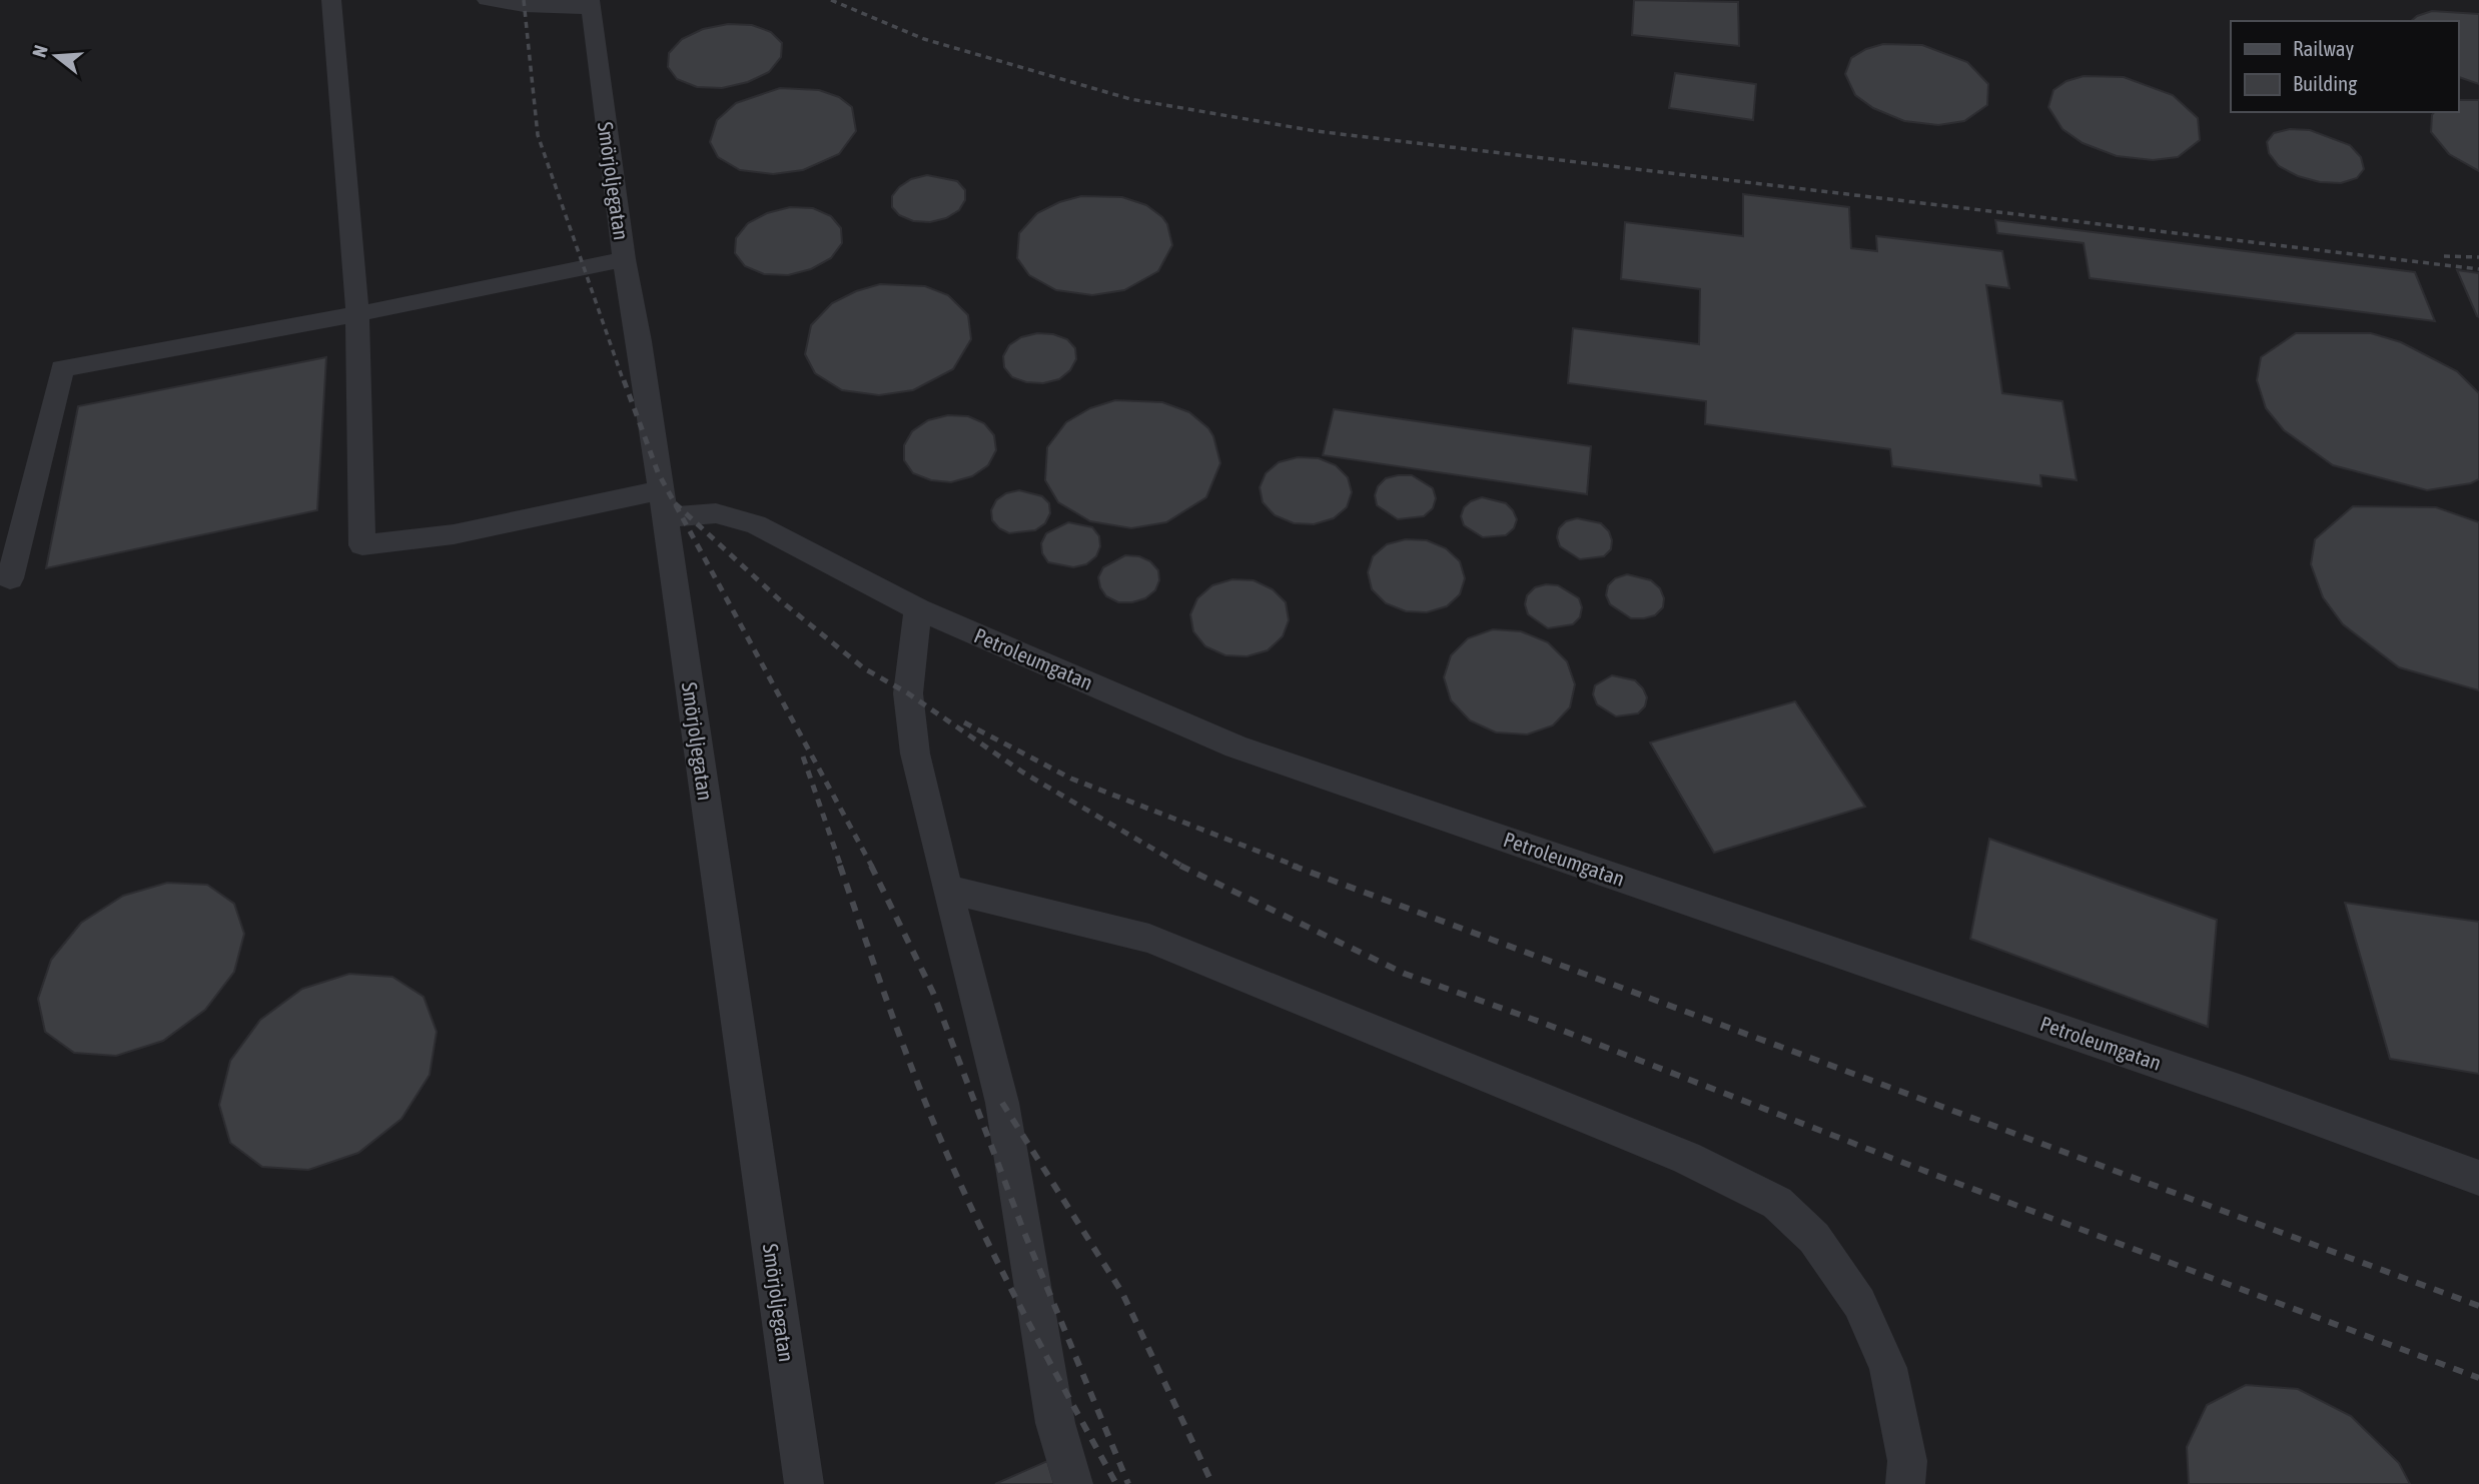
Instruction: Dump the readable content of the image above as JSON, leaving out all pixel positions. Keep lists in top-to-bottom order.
{
  "streets": {
    "lane": ["Smörjoljegatan", "Petroleumgatan"]
  },
  "crossings": [
    ["Smörjoljegatan", "Petroleumgatan"]
  ],
  "legend": ["Railway", "Building"],
  "north": "left"
}
